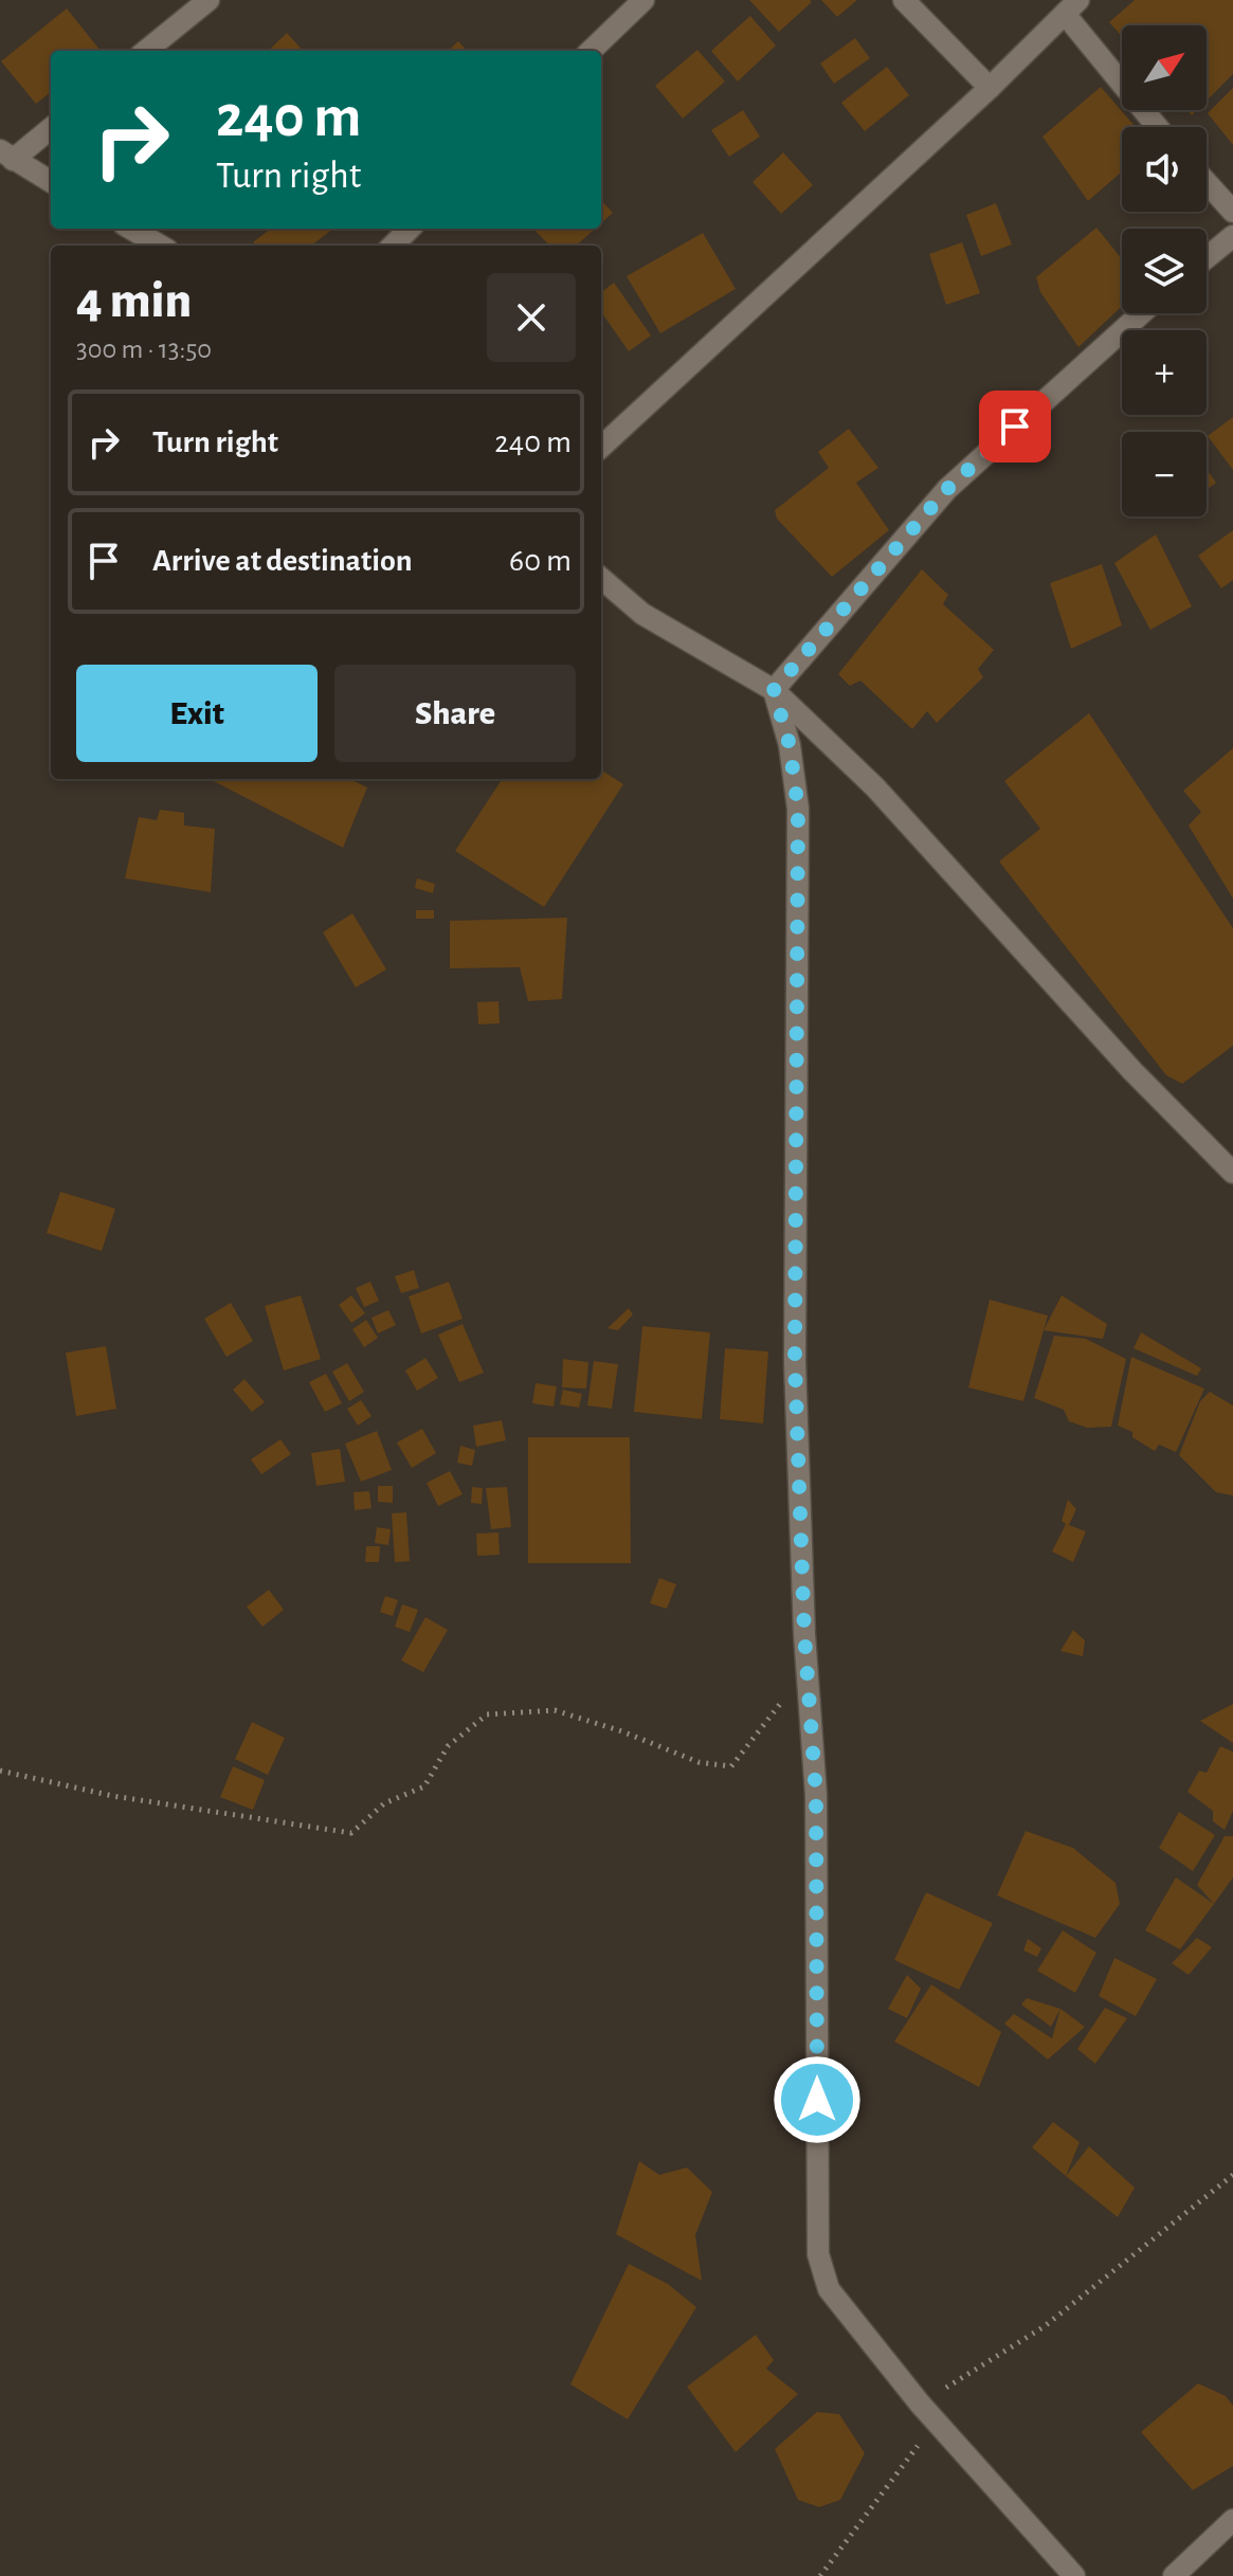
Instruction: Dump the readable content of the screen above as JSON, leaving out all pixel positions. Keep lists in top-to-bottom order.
{
  "north": "top right",
  "page": {
    "map_buttons": ["+", "−"],
    "turn": ["240 m", "Turn right"],
    "heading": ["4 min", "300 m · 13:50"],
    "list": [
      {
        "name": "Turn right",
        "value": "240 m"
      },
      {
        "name": "Arrive at destination",
        "value": "60 m"
      }
    ],
    "buttons": ["Exit", "Share"]
  }
}
